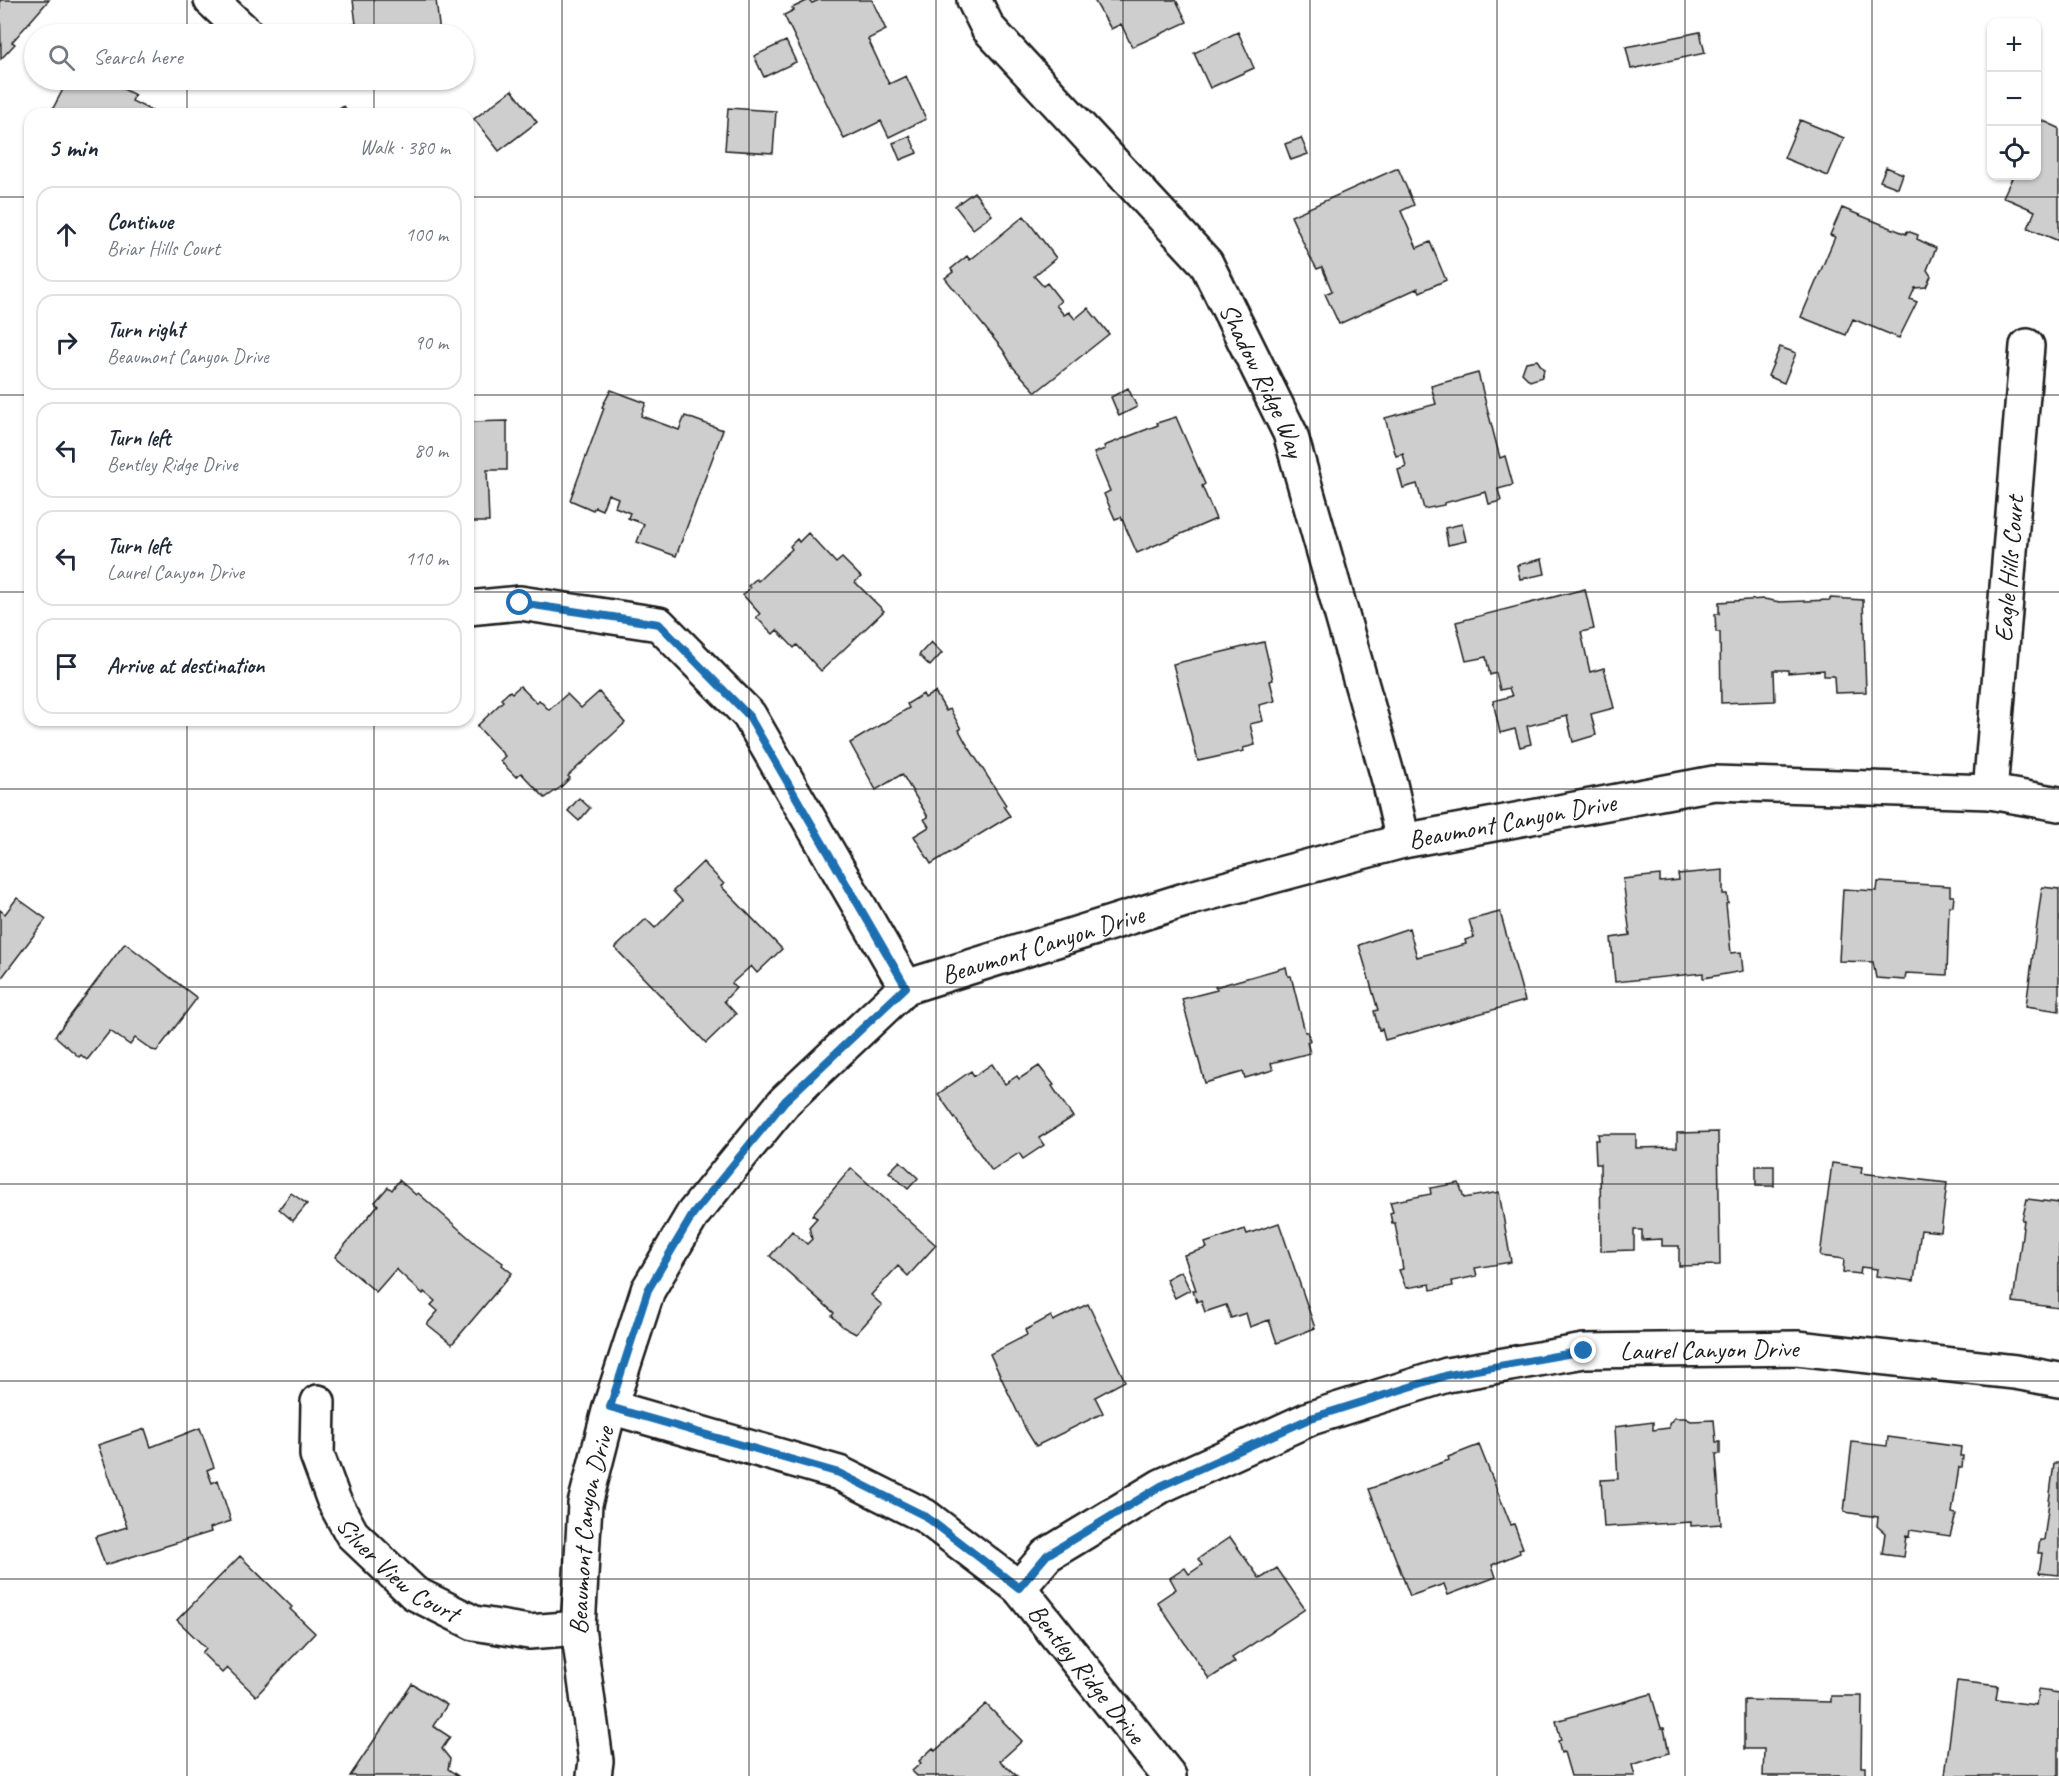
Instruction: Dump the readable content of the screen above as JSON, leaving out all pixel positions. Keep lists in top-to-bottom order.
{
  "streets": {
    "street": [
      "Shadow Ridge Way",
      "Eagle Hills Court",
      "Beaumont Canyon Drive",
      "Laurel Canyon Drive",
      "Silver View Court",
      "Bentley Ridge Drive"
    ]
  },
  "crossings": [
    ["Shadow Ridge Way", "Beaumont Canyon Drive"],
    ["Eagle Hills Court", "Beaumont Canyon Drive"],
    ["Beaumont Canyon Drive", "Silver View Court"],
    ["Beaumont Canyon Drive", "Bentley Ridge Drive"],
    ["Laurel Canyon Drive", "Bentley Ridge Drive"]
  ],
  "page": {
    "map_buttons": ["+", "−"],
    "search": "Search here",
    "heading": ["5 min", "Walk · 380 m"],
    "list": [
      ["Continue", "Briar Hills Court", "100 m"],
      ["Turn right", "Beaumont Canyon Drive", "90 m"],
      ["Turn left", "Bentley Ridge Drive", "80 m"],
      ["Turn left", "Laurel Canyon Drive", "110 m"],
      "Arrive at destination"
    ]
  }
}
